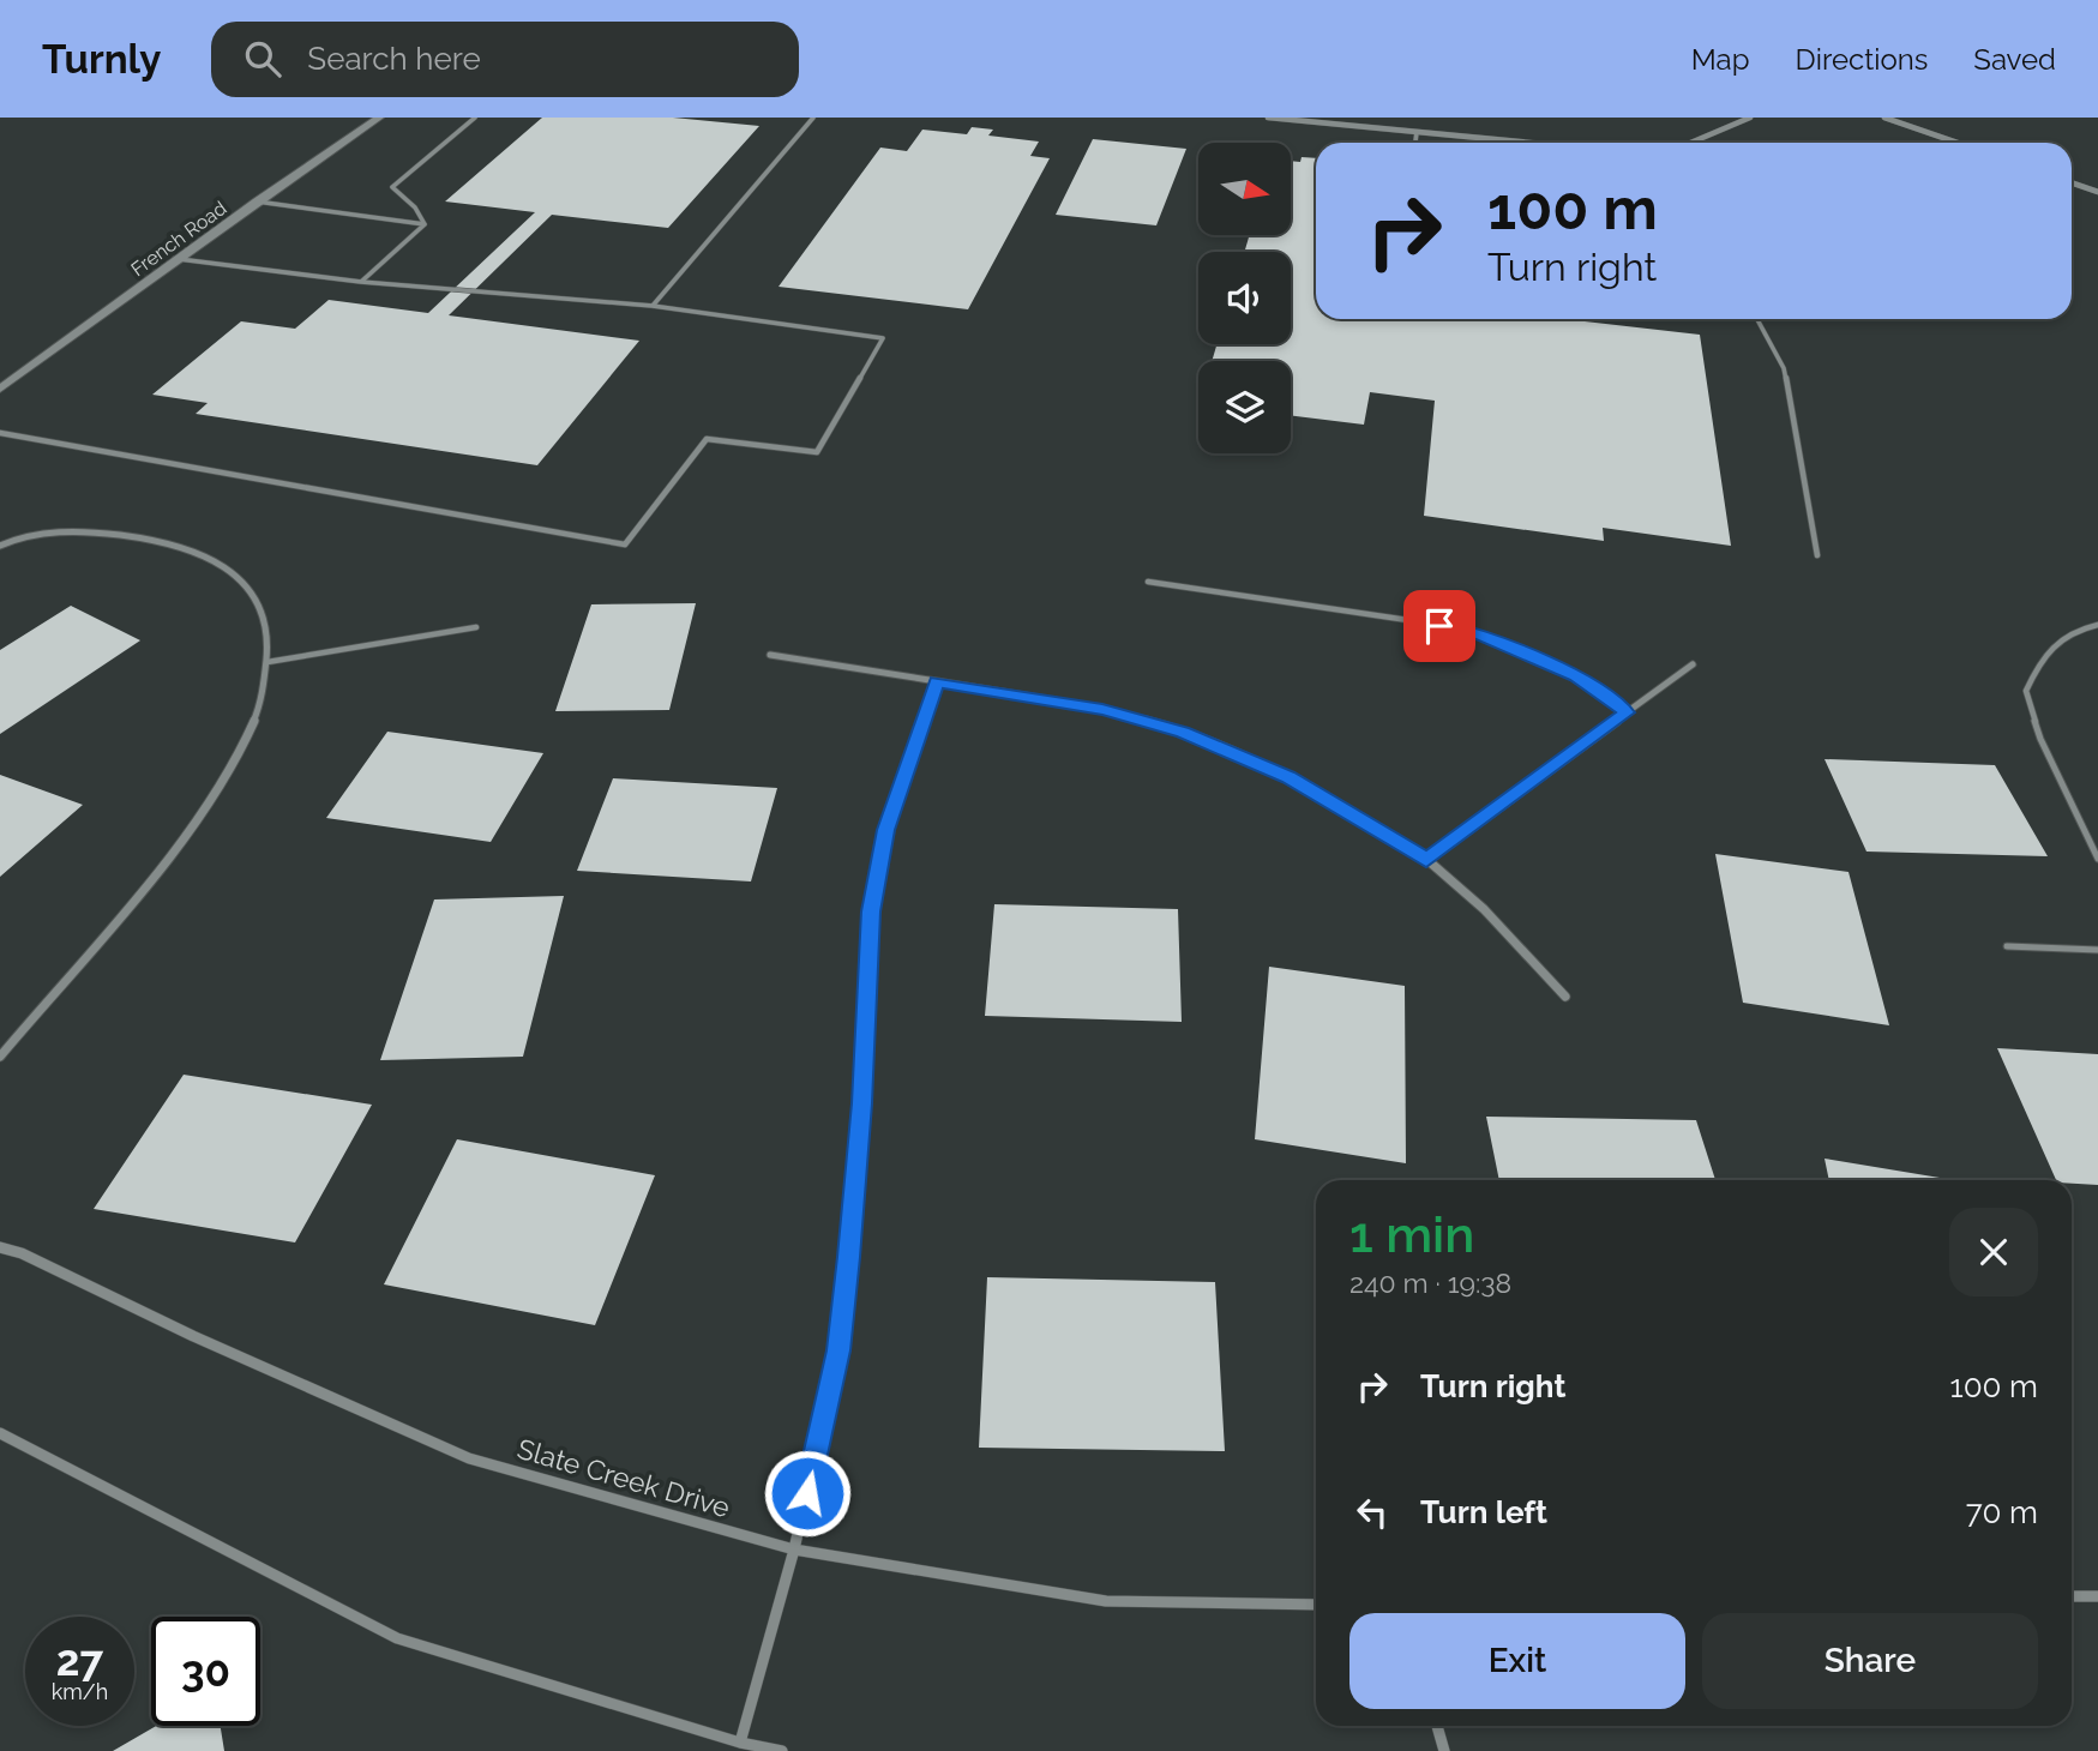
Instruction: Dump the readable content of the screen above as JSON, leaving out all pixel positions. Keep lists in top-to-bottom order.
{
  "streets": {
    "main road": ["French Road"],
    "street": ["Slate Creek Drive"]
  },
  "north": "right",
  "page": {
    "header": "Turnly",
    "search": "Search here",
    "nav": ["Map", "Directions", "Saved"],
    "turn": ["100 m", "Turn right"],
    "heading": ["1 min", "240 m · 19:38"],
    "list": [
      {
        "name": "Turn right",
        "value": "100 m"
      },
      {
        "name": "Turn left",
        "value": "70 m"
      }
    ],
    "buttons": ["Exit", "Share"],
    "speed": "27 km/h",
    "limit": "30"
  }
}
